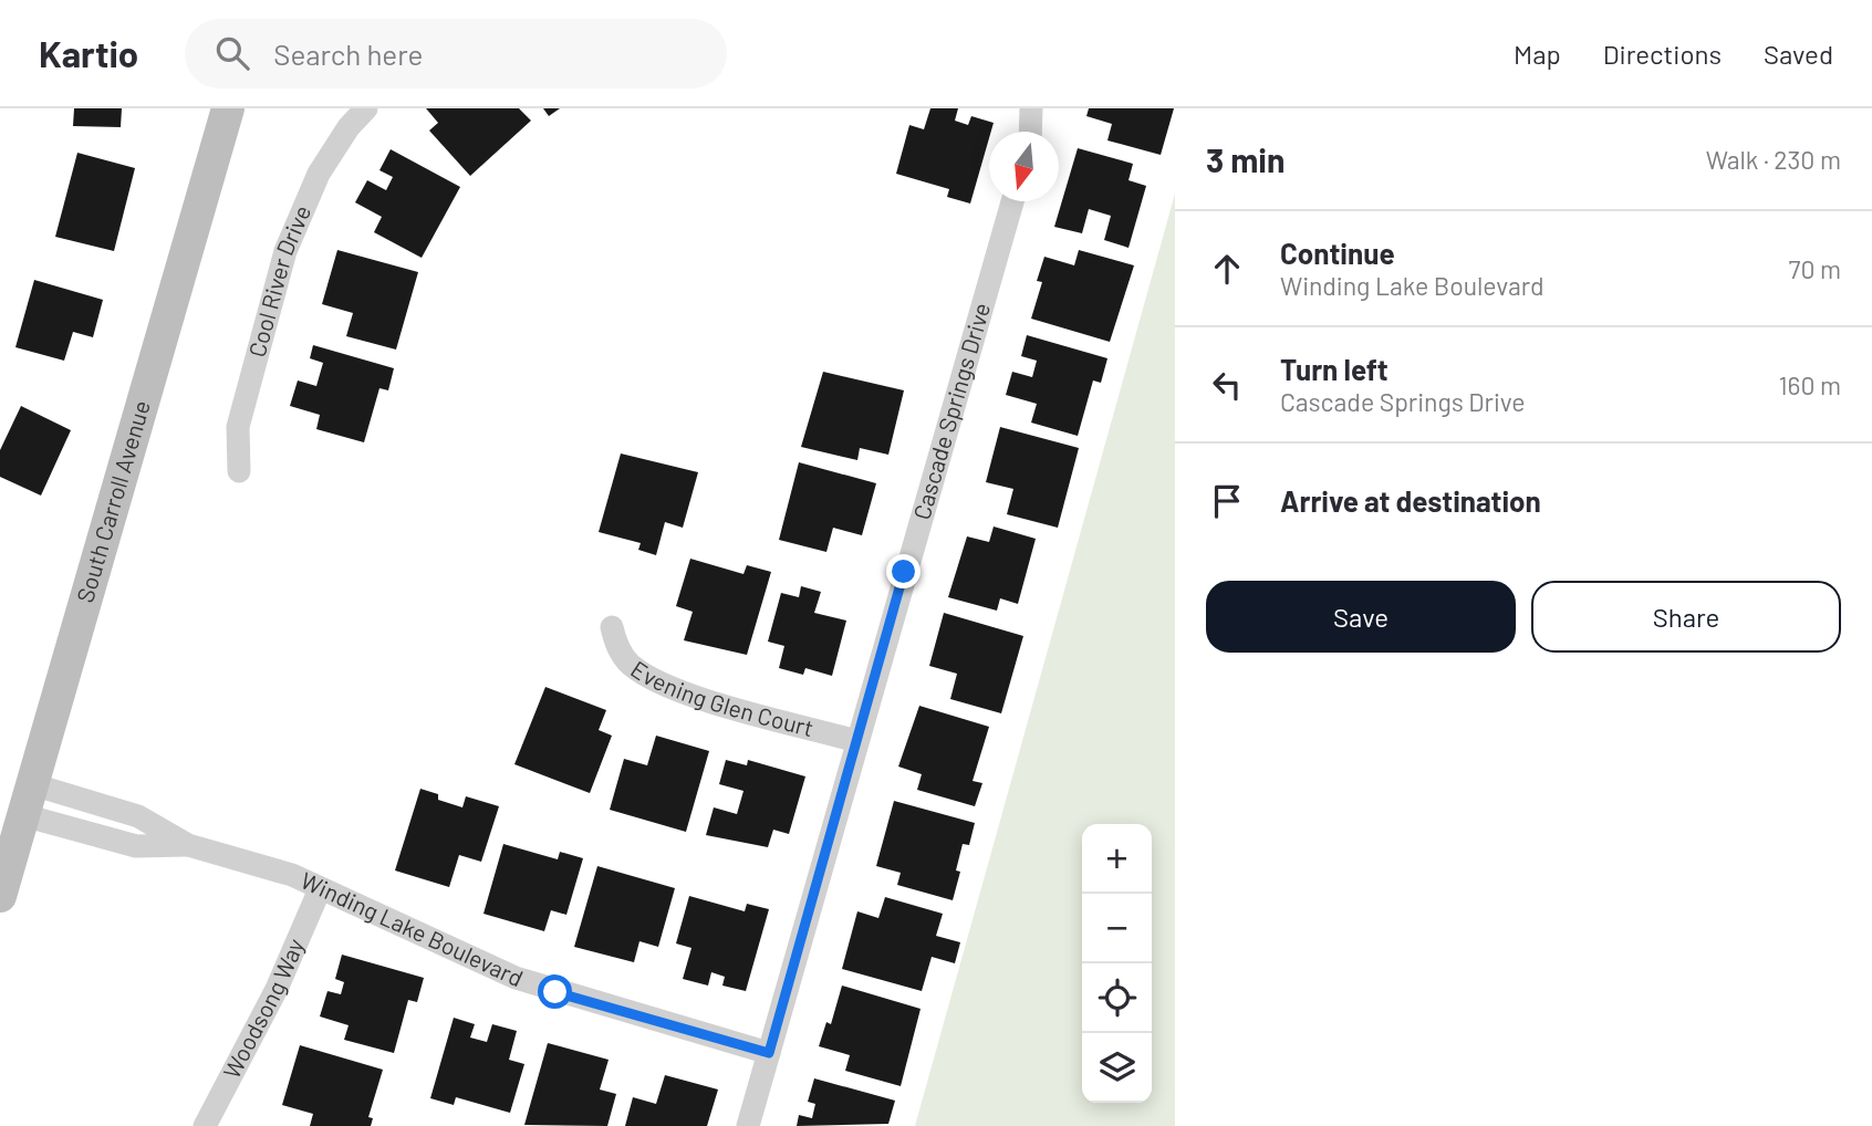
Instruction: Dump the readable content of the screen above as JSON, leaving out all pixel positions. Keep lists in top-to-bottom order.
{
  "streets": {
    "main road": ["South Carroll Avenue"],
    "street": [
      "Cool River Drive",
      "Cascade Springs Drive",
      "Evening Glen Court",
      "Winding Lake Boulevard",
      "Woodsong Way"
    ]
  },
  "crossings": [
    ["Cascade Springs Drive", "Evening Glen Court"],
    ["Cascade Springs Drive", "Winding Lake Boulevard"],
    ["South Carroll Avenue", "Winding Lake Boulevard"],
    ["Winding Lake Boulevard", "Woodsong Way"]
  ],
  "north": "bottom",
  "page": {
    "header": "Kartio",
    "search": "Search here",
    "nav": ["Map", "Directions", "Saved"],
    "heading": ["3 min", "Walk · 230 m"],
    "list": [
      ["Continue", "Winding Lake Boulevard", "70 m"],
      ["Turn left", "Cascade Springs Drive", "160 m"],
      "Arrive at destination"
    ],
    "buttons": ["Save", "Share"],
    "map_buttons": ["+", "−"]
  }
}
